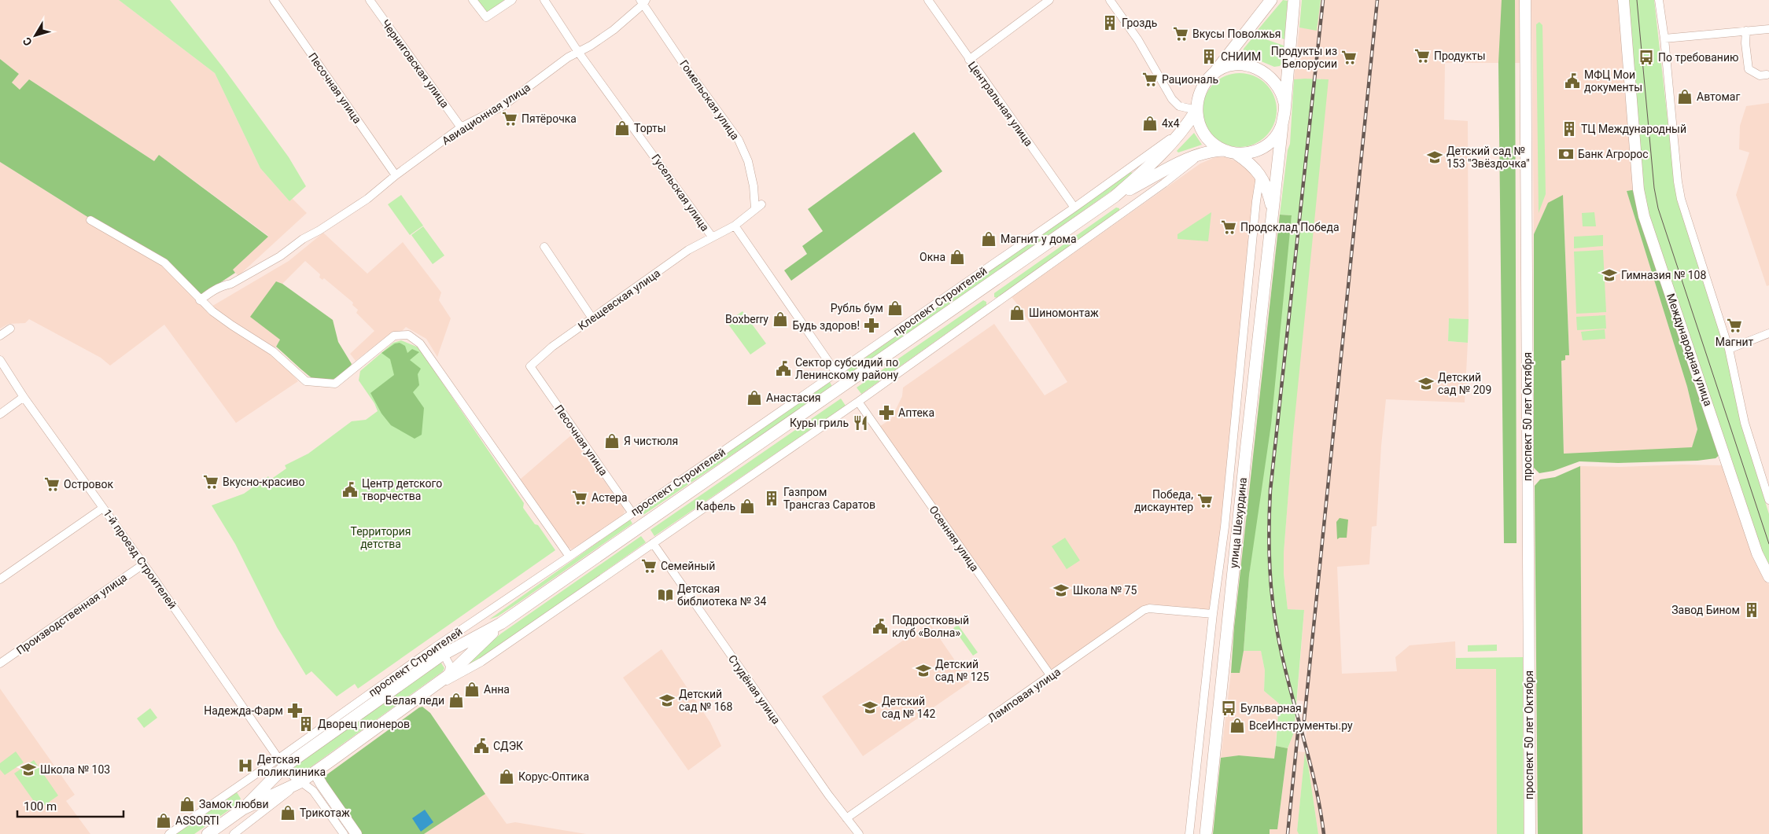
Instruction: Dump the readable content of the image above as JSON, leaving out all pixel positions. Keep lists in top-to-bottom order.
{
  "streets": {
    "main road": [
      "проспект Строителей",
      "Международная улица",
      "проспект 50 лет Октября",
      "улица Шехурдина"
    ],
    "street": [
      "Черниговская улица",
      "Песочная улица",
      "Гомельская улица",
      "Центральная улица",
      "Авиационная улица",
      "Гусельская улица",
      "Клещевская улица",
      "Осенняя улица",
      "1-й проезд Строителей",
      "Производственная улица",
      "Студёная улица",
      "Ламповая улица"
    ]
  },
  "crossings": [
    ["Черниговская улица", "Авиационная улица"],
    ["Песочная улица", "Авиационная улица"],
    ["Песочная улица", "Клещевская улица"],
    ["Песочная улица", "проспект Строителей"],
    ["Гомельская улица", "Авиационная улица"],
    ["Гомельская улица", "Гусельская улица"],
    ["Центральная улица", "проспект Строителей"],
    ["Авиационная улица", "Гусельская улица"],
    ["Гусельская улица", "Клещевская улица"],
    ["проспект Строителей", "улица Шехурдина"],
    ["проспект Строителей", "Осенняя улица"],
    ["проспект Строителей", "1-й проезд Строителей"],
    ["проспект Строителей", "Студёная улица"],
    ["Осенняя улица", "Ламповая улица"],
    ["1-й проезд Строителей", "Производственная улица"],
    ["Студёная улица", "Ламповая улица"]
  ],
  "parks": ["Территория детства"],
  "places": {
    "building": [
      "Гроздь",
      "СНИИМ",
      "ТЦ Международный",
      "Газпром Трансгаз Саратов",
      "Завод Бином",
      "Дворец пионеров"
    ],
    "supermarket": [
      "Вкусы Поволжья",
      "Продукты",
      "Продукты из Белорусии",
      "Рациональ",
      "Пятёрочка",
      "Продсклад Победа",
      "Магнит",
      "Вкусно-красиво",
      "Островок",
      "Астера",
      "Победа, дискаунтер",
      "Семейный"
    ],
    "bus stop": ["По требованию", "Бульварная"],
    "public building": [
      "МФЦ Мои документы",
      "Сектор субсидий по Ленинскому району",
      "Центр детского творчества",
      "Подростковый клуб «Волна»",
      "СДЭК"
    ],
    "shop": [
      "Автомаг",
      "4x4",
      "Торты",
      "Магнит у дома",
      "Окна",
      "Рубль бум",
      "Шиномонтаж",
      "Boxberry",
      "Анастасия",
      "Я чистюля",
      "Кафель",
      "Анна",
      "Белая леди",
      "ВсеИнструменты.ру",
      "Корус-Оптика",
      "Замок любви",
      "Трикотаж",
      "ASSORTI"
    ],
    "bank": ["Банк Агророс"],
    "school or university": [
      "Детский сад № 153 \"Звёздочка\"",
      "Гимназия № 108",
      "Детский сад № 209",
      "Школа № 75",
      "Детский сад № 125",
      "Детский сад № 168",
      "Детский сад № 142",
      "Школа № 103"
    ],
    "pharmacy": ["Будь здоров!", "Аптека", "Надежда-Фарм"],
    "restaurant": ["Куры гриль"],
    "library": ["Детская библиотека № 34"],
    "hospital": ["Детская поликлиника"]
  },
  "scale_bar": "100 m",
  "north": "bottom left"
}
